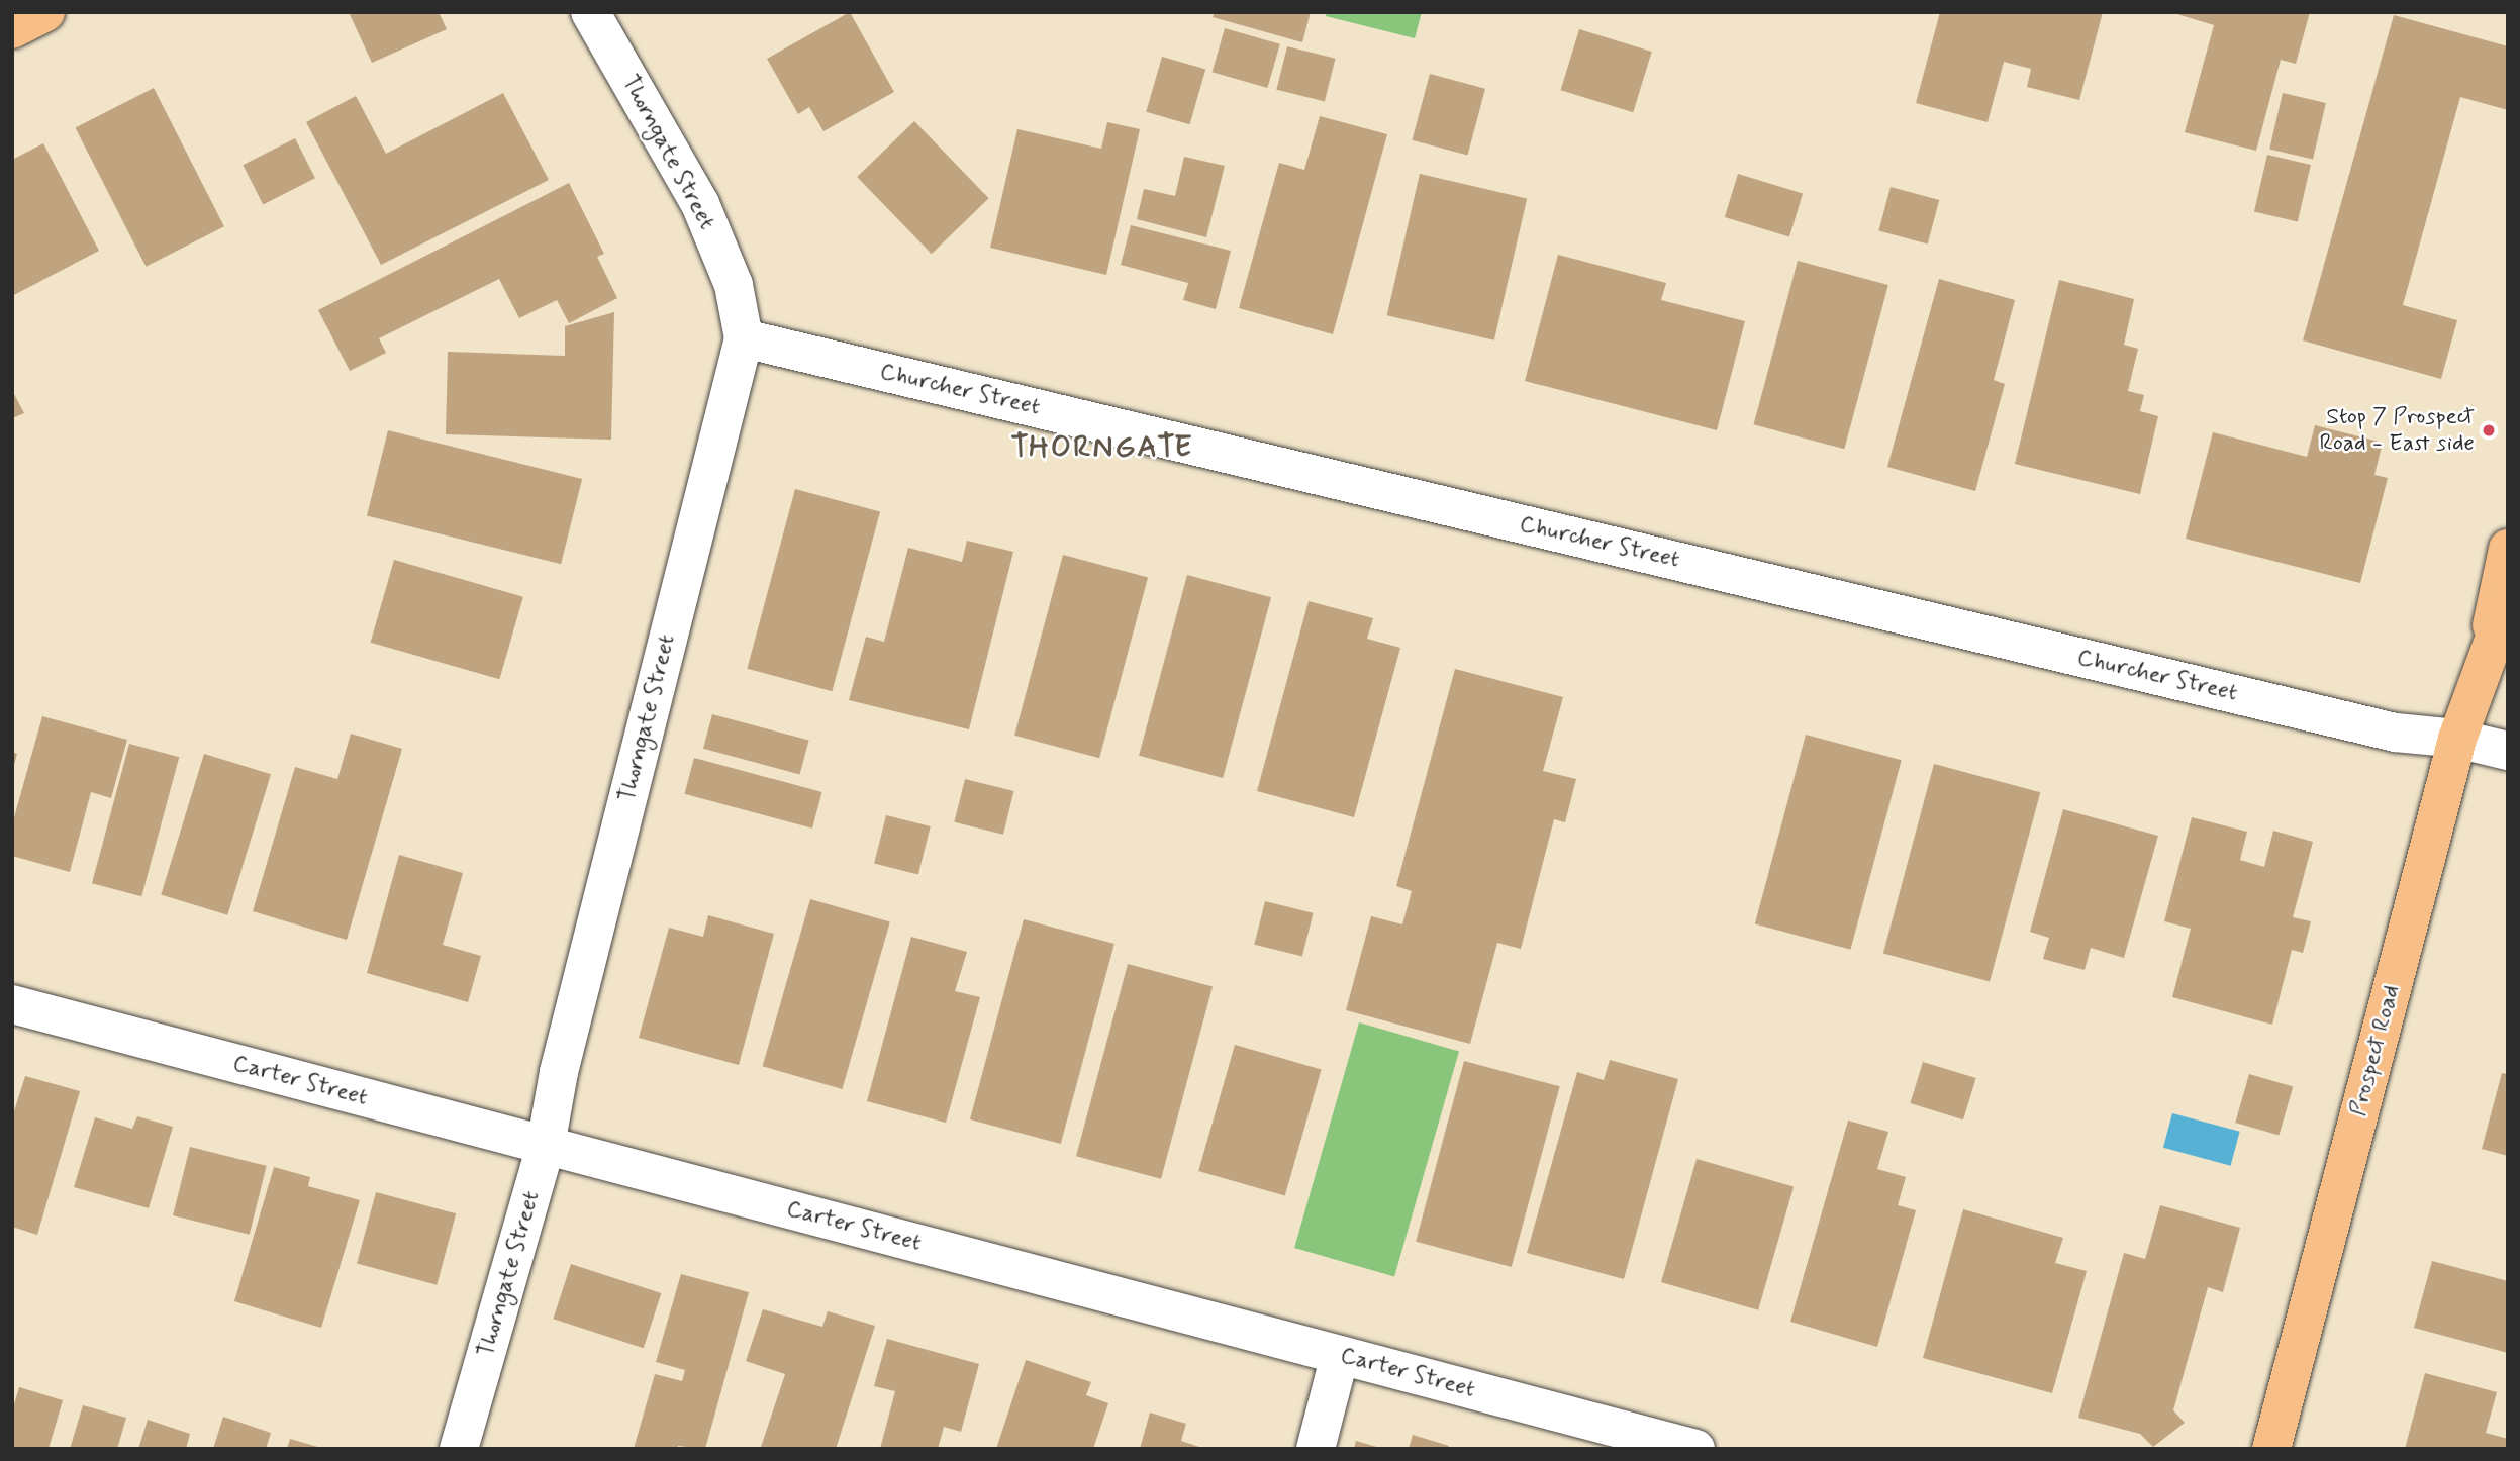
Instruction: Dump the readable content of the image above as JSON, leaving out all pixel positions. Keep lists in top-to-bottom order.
{
  "streets": {
    "main road": ["Prospect Road"],
    "street": ["Thorngate Street", "Churcher Street", "Carter Street"]
  },
  "crossings": [
    ["Thorngate Street", "Churcher Street"],
    ["Thorngate Street", "Carter Street"],
    ["Churcher Street", "Prospect Road"]
  ],
  "districts": ["THORNGATE"],
  "places": ["Stop 7 Prospect Road - East side"]
}
